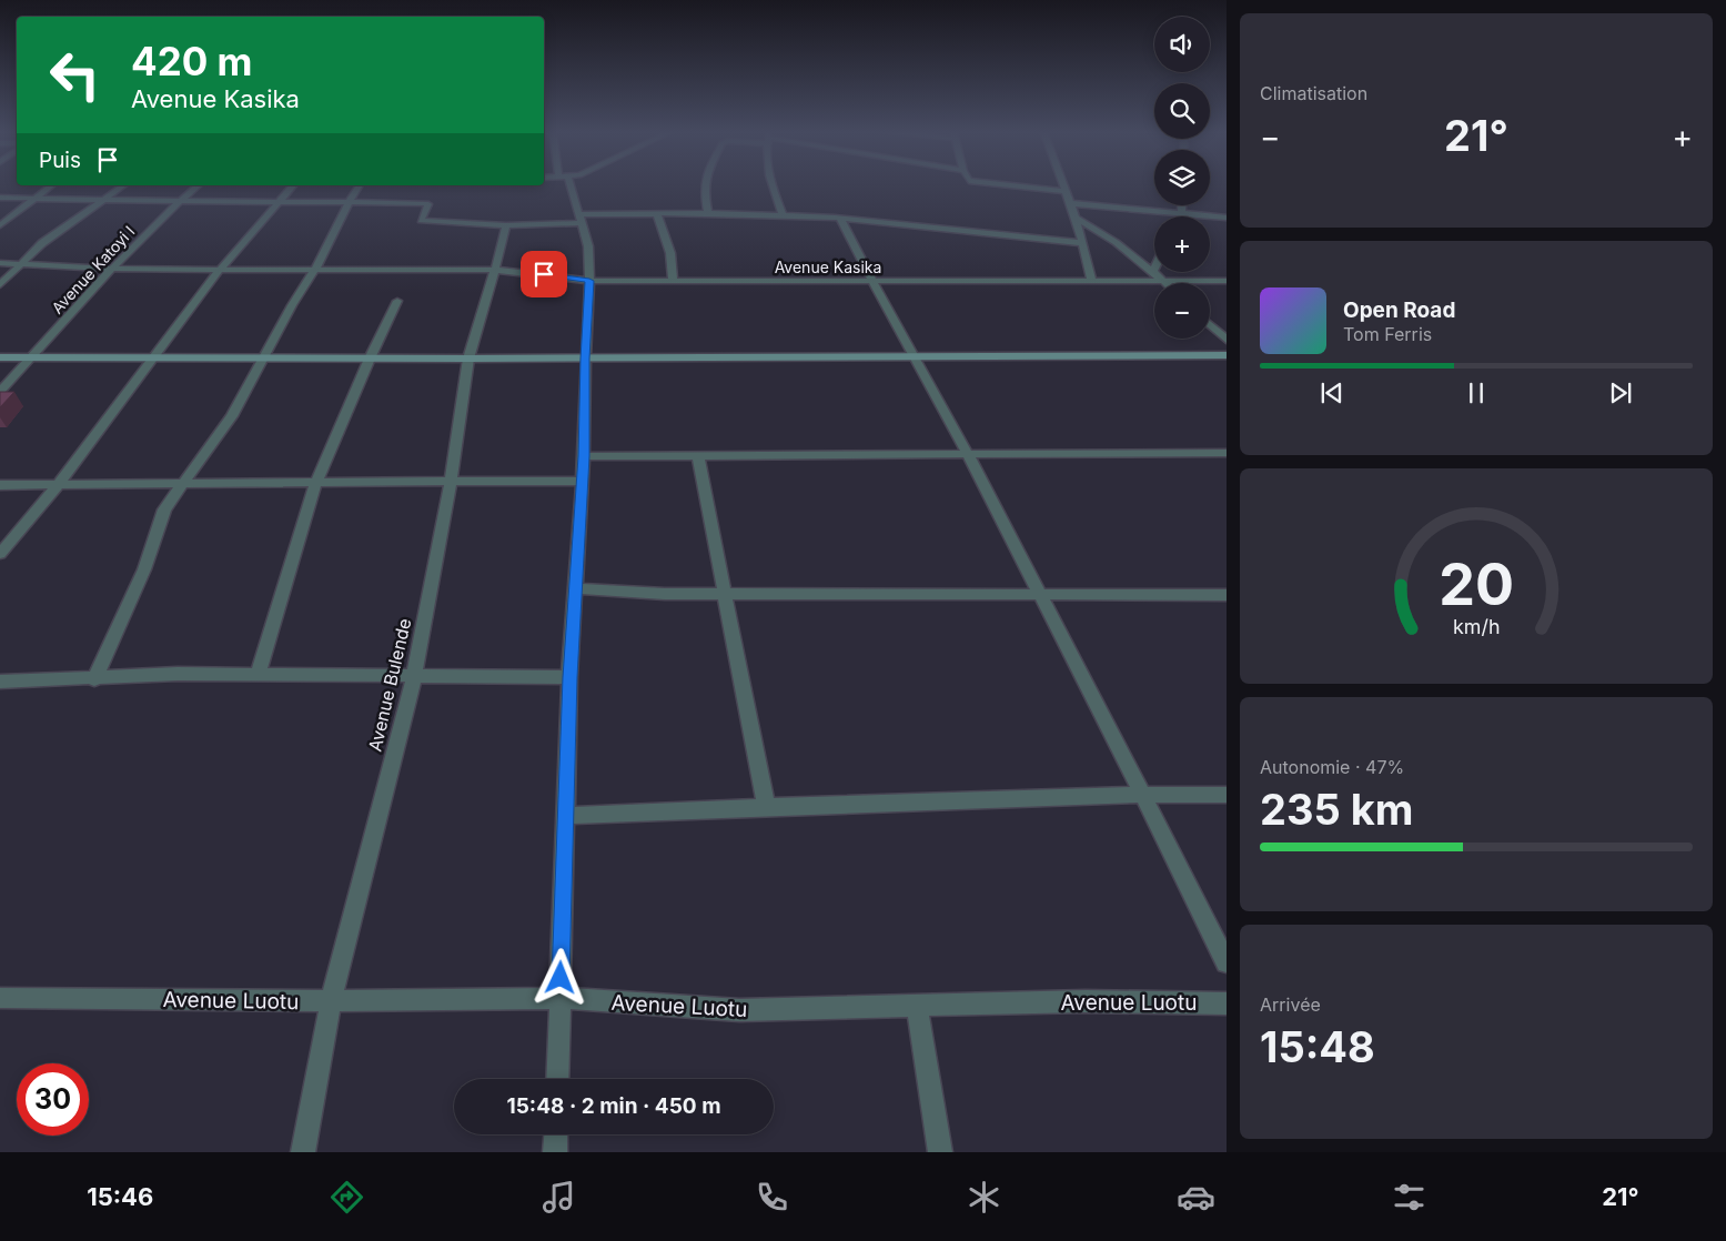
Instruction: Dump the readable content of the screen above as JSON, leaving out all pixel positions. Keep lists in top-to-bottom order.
{
  "streets": {
    "street": [
      "Avenue Kasika",
      "Avenue Katoyi I",
      "Avenue Bulende",
      "Avenue Luotu"
    ]
  },
  "crossings": [
    ["Avenue Kasika", "Avenue Katoyi I"],
    ["Avenue Kasika", "Avenue Bulende"],
    ["Avenue Bulende", "Avenue Luotu"]
  ],
  "page": {
    "tile": [
      "Climatisation",
      ["Autonomie · 47%", "235 km"],
      ["Arrivée", "15:48"]
    ],
    "map_buttons": ["+", "−"],
    "turn": ["420 m", "Avenue Kasika"],
    "heat": ["−", "21°", "+"],
    "then": "Puis",
    "song": ["Open Road", "Tom Ferris"],
    "limit": "30",
    "trip": "15:48 · 2 min · 450 m",
    "tabs": ["15:46", "21°"],
    "gauge": ["20", "km/h"]
  }
}
